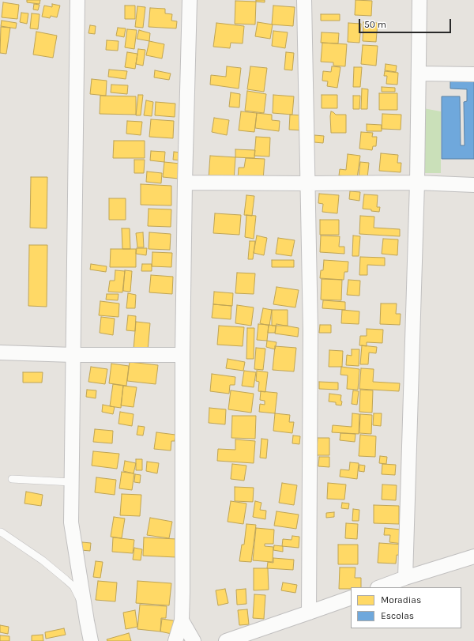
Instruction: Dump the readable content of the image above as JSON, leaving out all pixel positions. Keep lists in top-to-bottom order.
{
  "legend": ["Moradias", "Escolas"],
  "scale_bar": "50 m"
}
